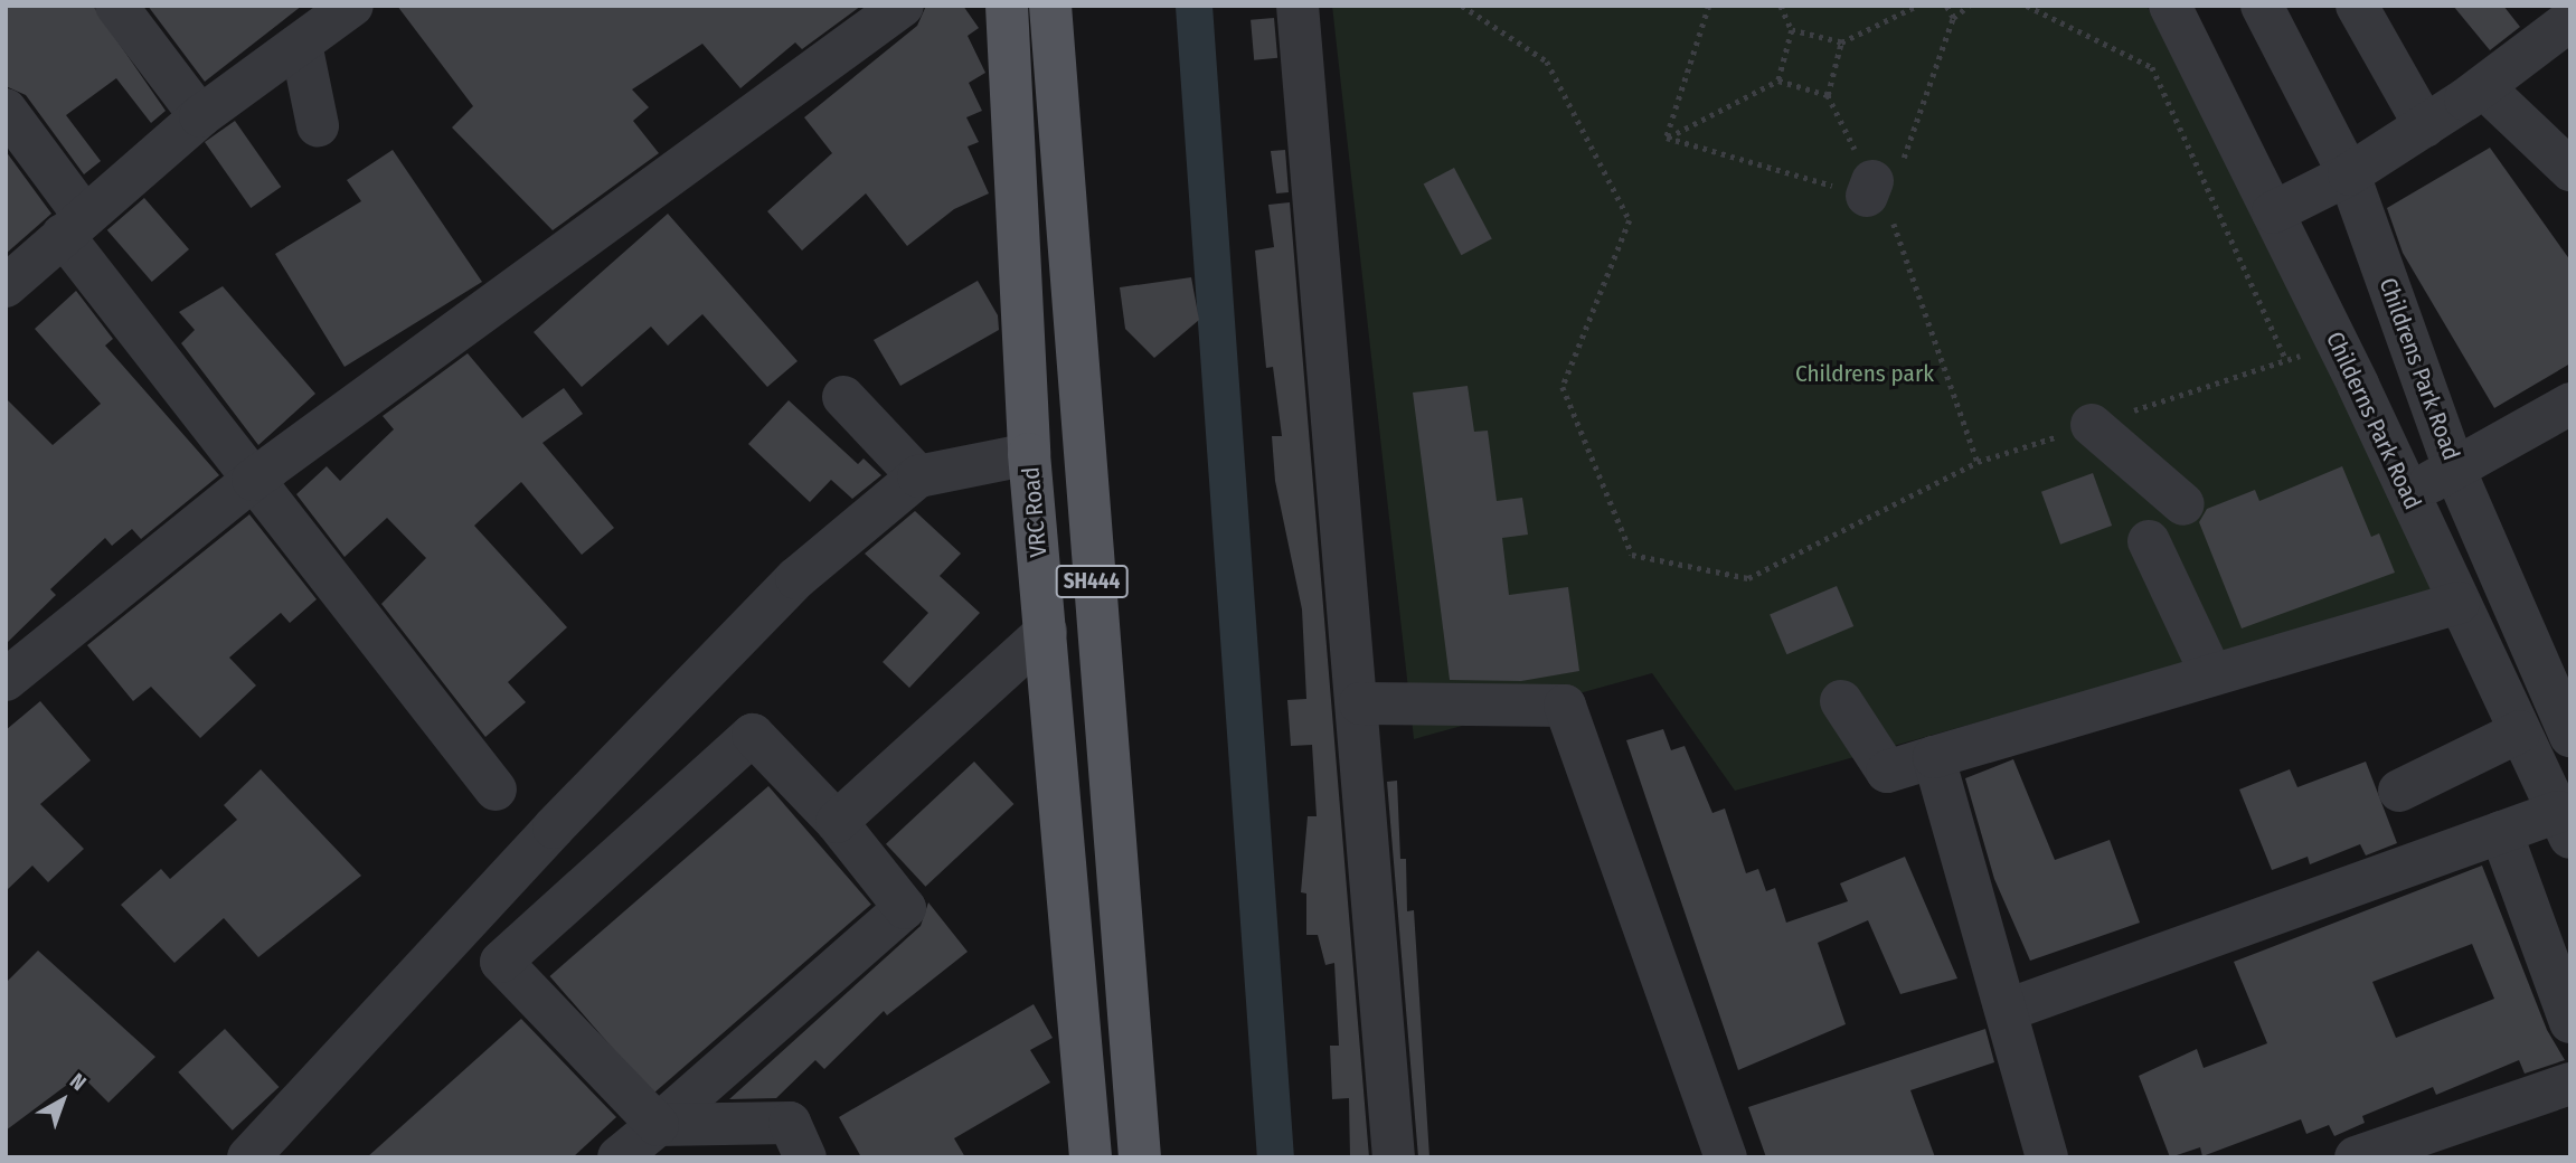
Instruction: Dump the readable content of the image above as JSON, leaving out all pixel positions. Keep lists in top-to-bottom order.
{
  "streets": {
    "main road": ["VRC Road", "SH444"],
    "street": ["Childrens Park Road", "Childerns Park Road"]
  },
  "parks": ["Childrens park"],
  "north": "top right"
}
